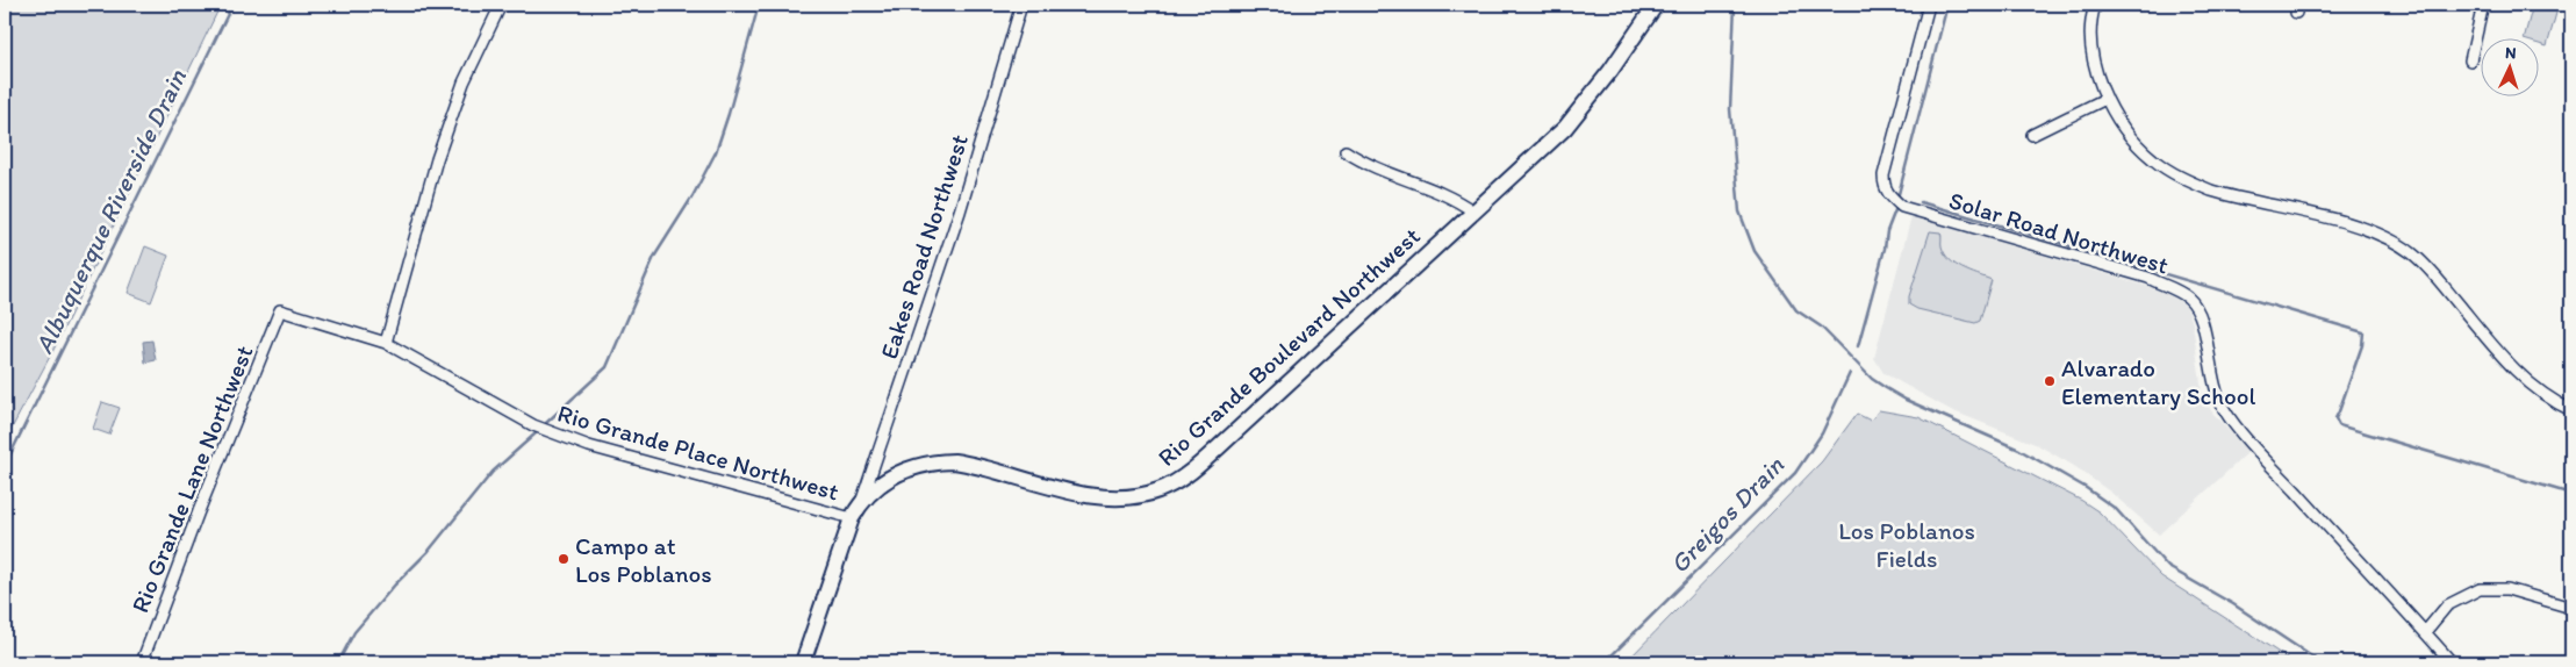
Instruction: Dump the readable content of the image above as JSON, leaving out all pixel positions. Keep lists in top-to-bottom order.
{
  "streets": {
    "street": [
      "Solar Road Northwest",
      "Eakes Road Northwest",
      "Rio Grande Boulevard Northwest",
      "Rio Grande Place Northwest",
      "Rio Grande Lane Northwest"
    ]
  },
  "crossings": [
    ["Eakes Road Northwest", "Rio Grande Boulevard Northwest"],
    ["Rio Grande Boulevard Northwest", "Rio Grande Place Northwest"],
    ["Rio Grande Place Northwest", "Rio Grande Lane Northwest"]
  ],
  "water": ["Albuquerque Riverside Drain", "Greigos Drain"],
  "parks": ["Los Poblanos Fields"],
  "places": ["Alvarado Elementary School", "Campo at Los Poblanos"],
  "north": "top"
}
